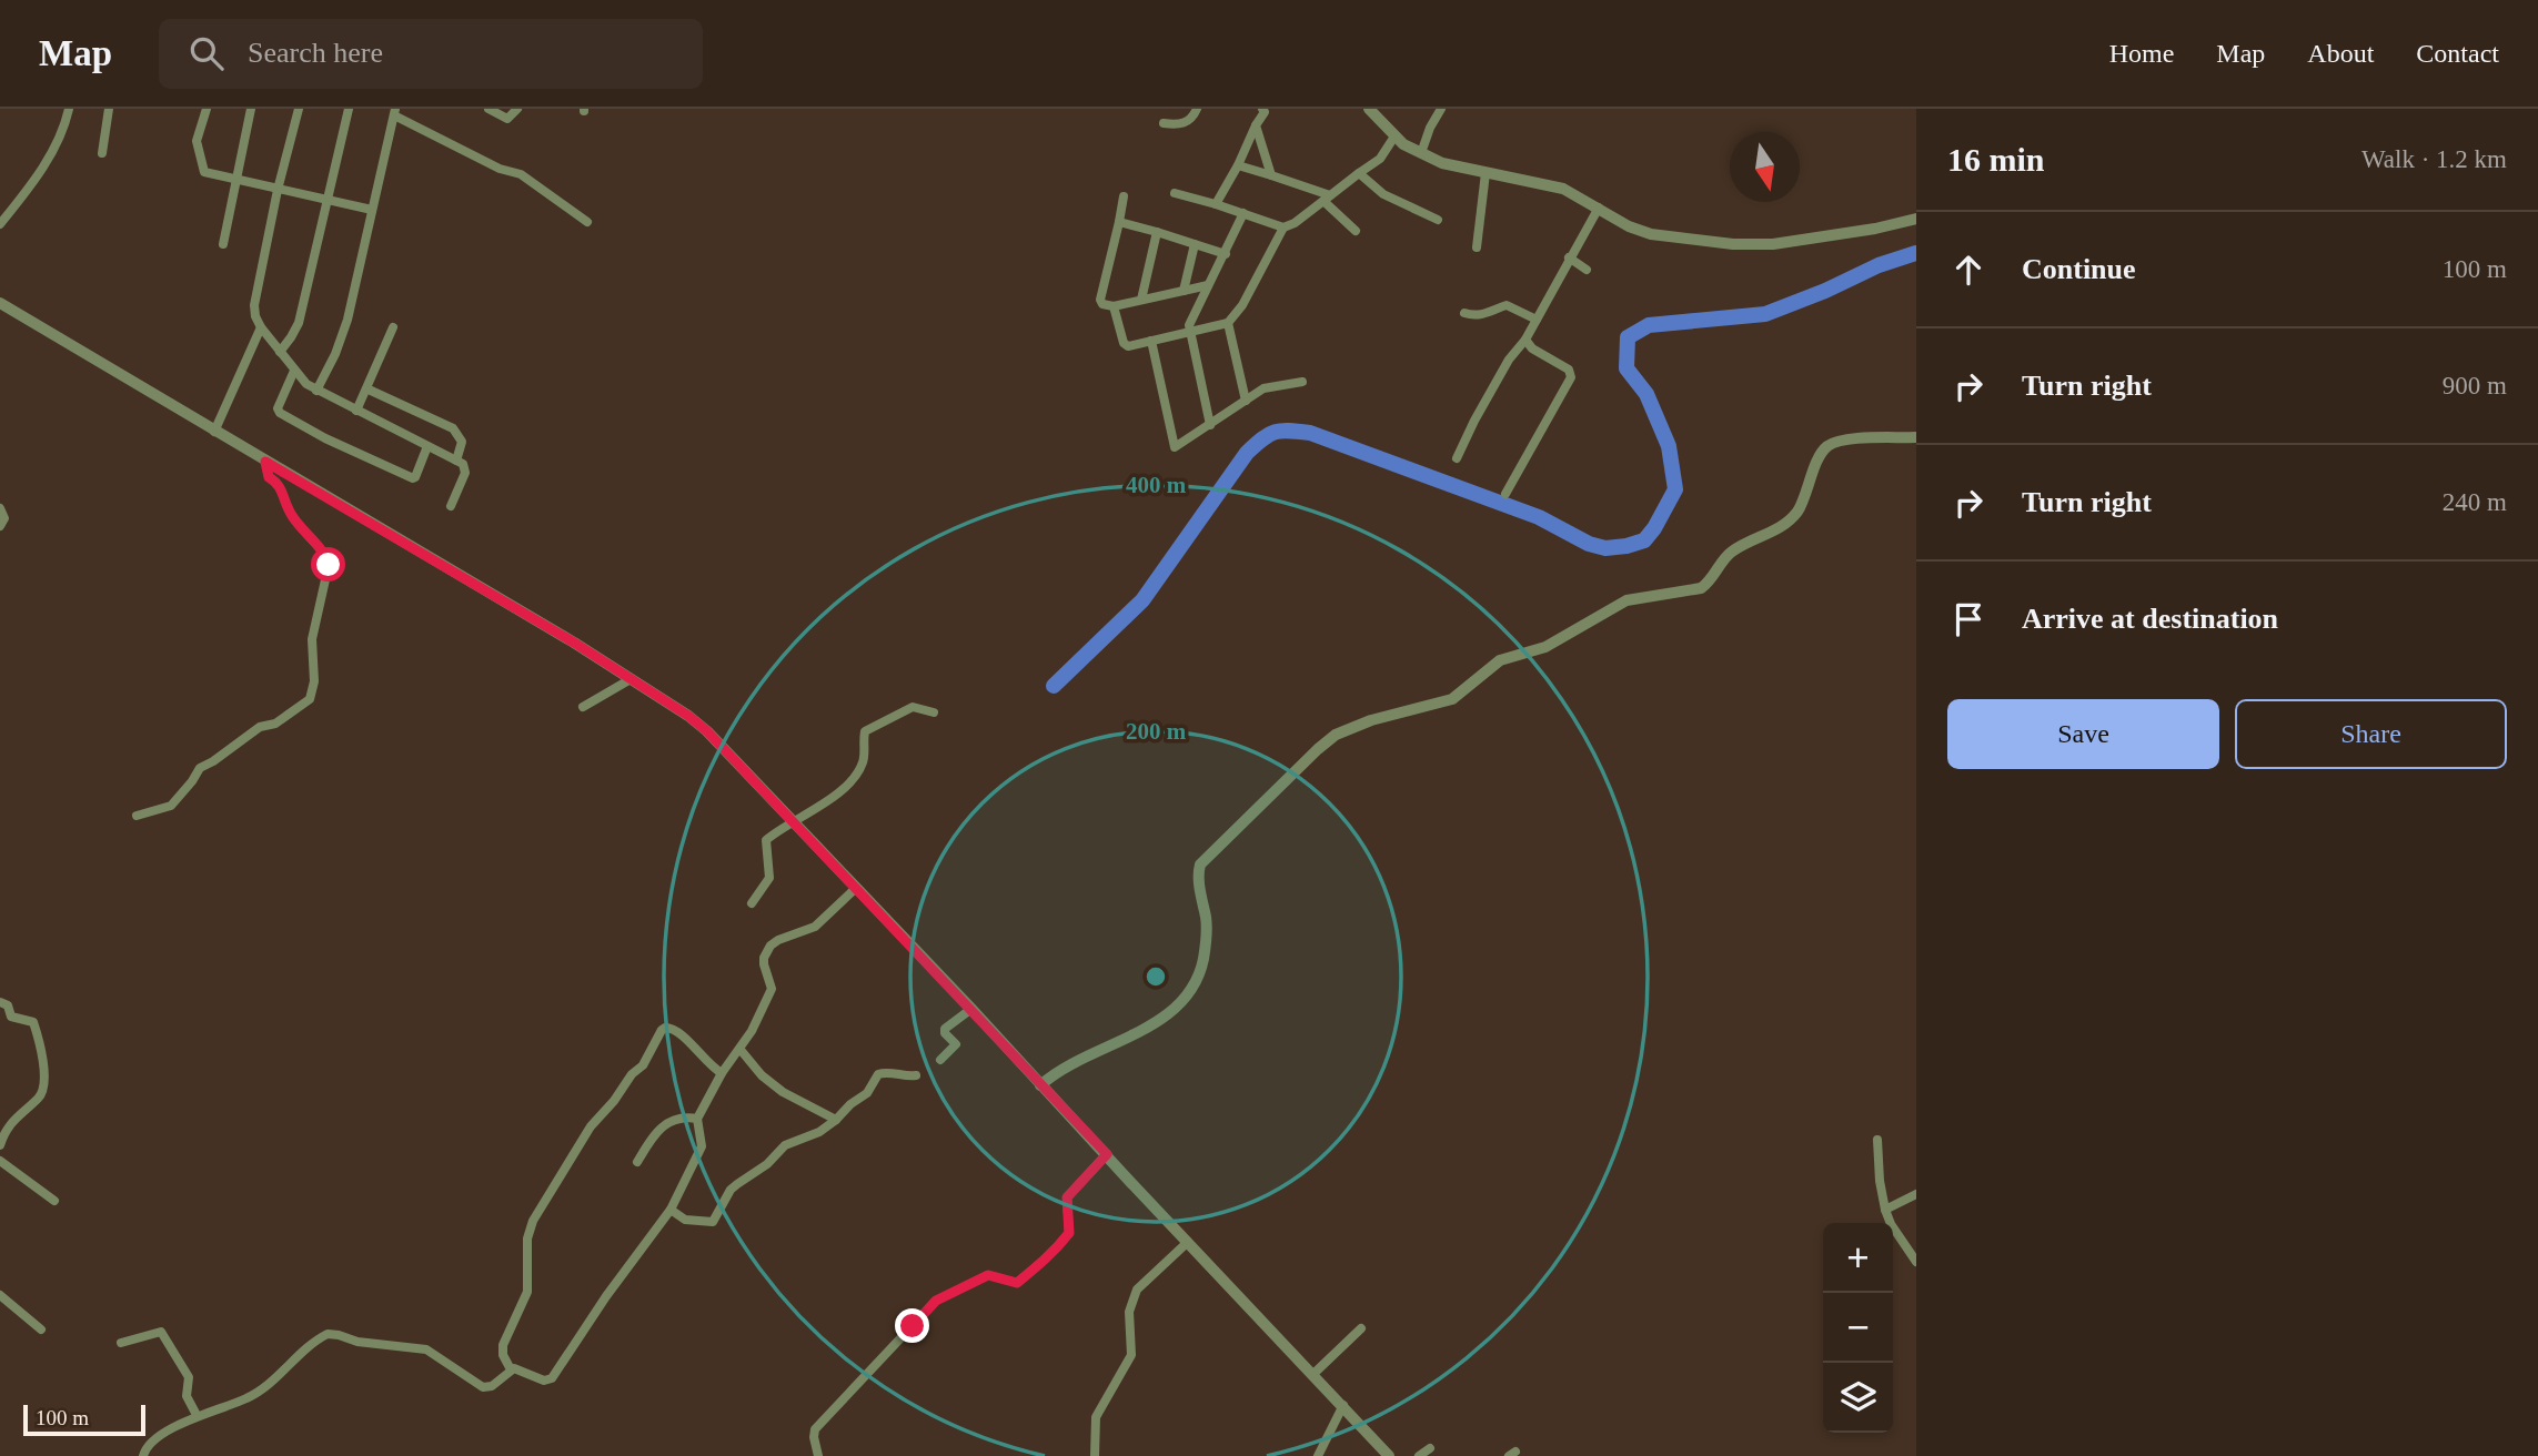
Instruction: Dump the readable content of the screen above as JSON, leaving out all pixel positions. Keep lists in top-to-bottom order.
{
  "scale_bar": "100 m",
  "north": "bottom",
  "page": {
    "header": "Map",
    "search": "Search here",
    "nav": [
      "Home",
      "Map",
      "About",
      "Contact"
    ],
    "heading": ["16 min", "Walk · 1.2 km"],
    "list": [
      ["Continue", "100 m"],
      ["Turn right", "900 m"],
      ["Turn right", "240 m"],
      "Arrive at destination"
    ],
    "buttons": ["Save", "Share"],
    "map_buttons": ["+", "−"],
    "scale": "100 m"
  },
  "rings": ["400 m", "200 m"]
}
